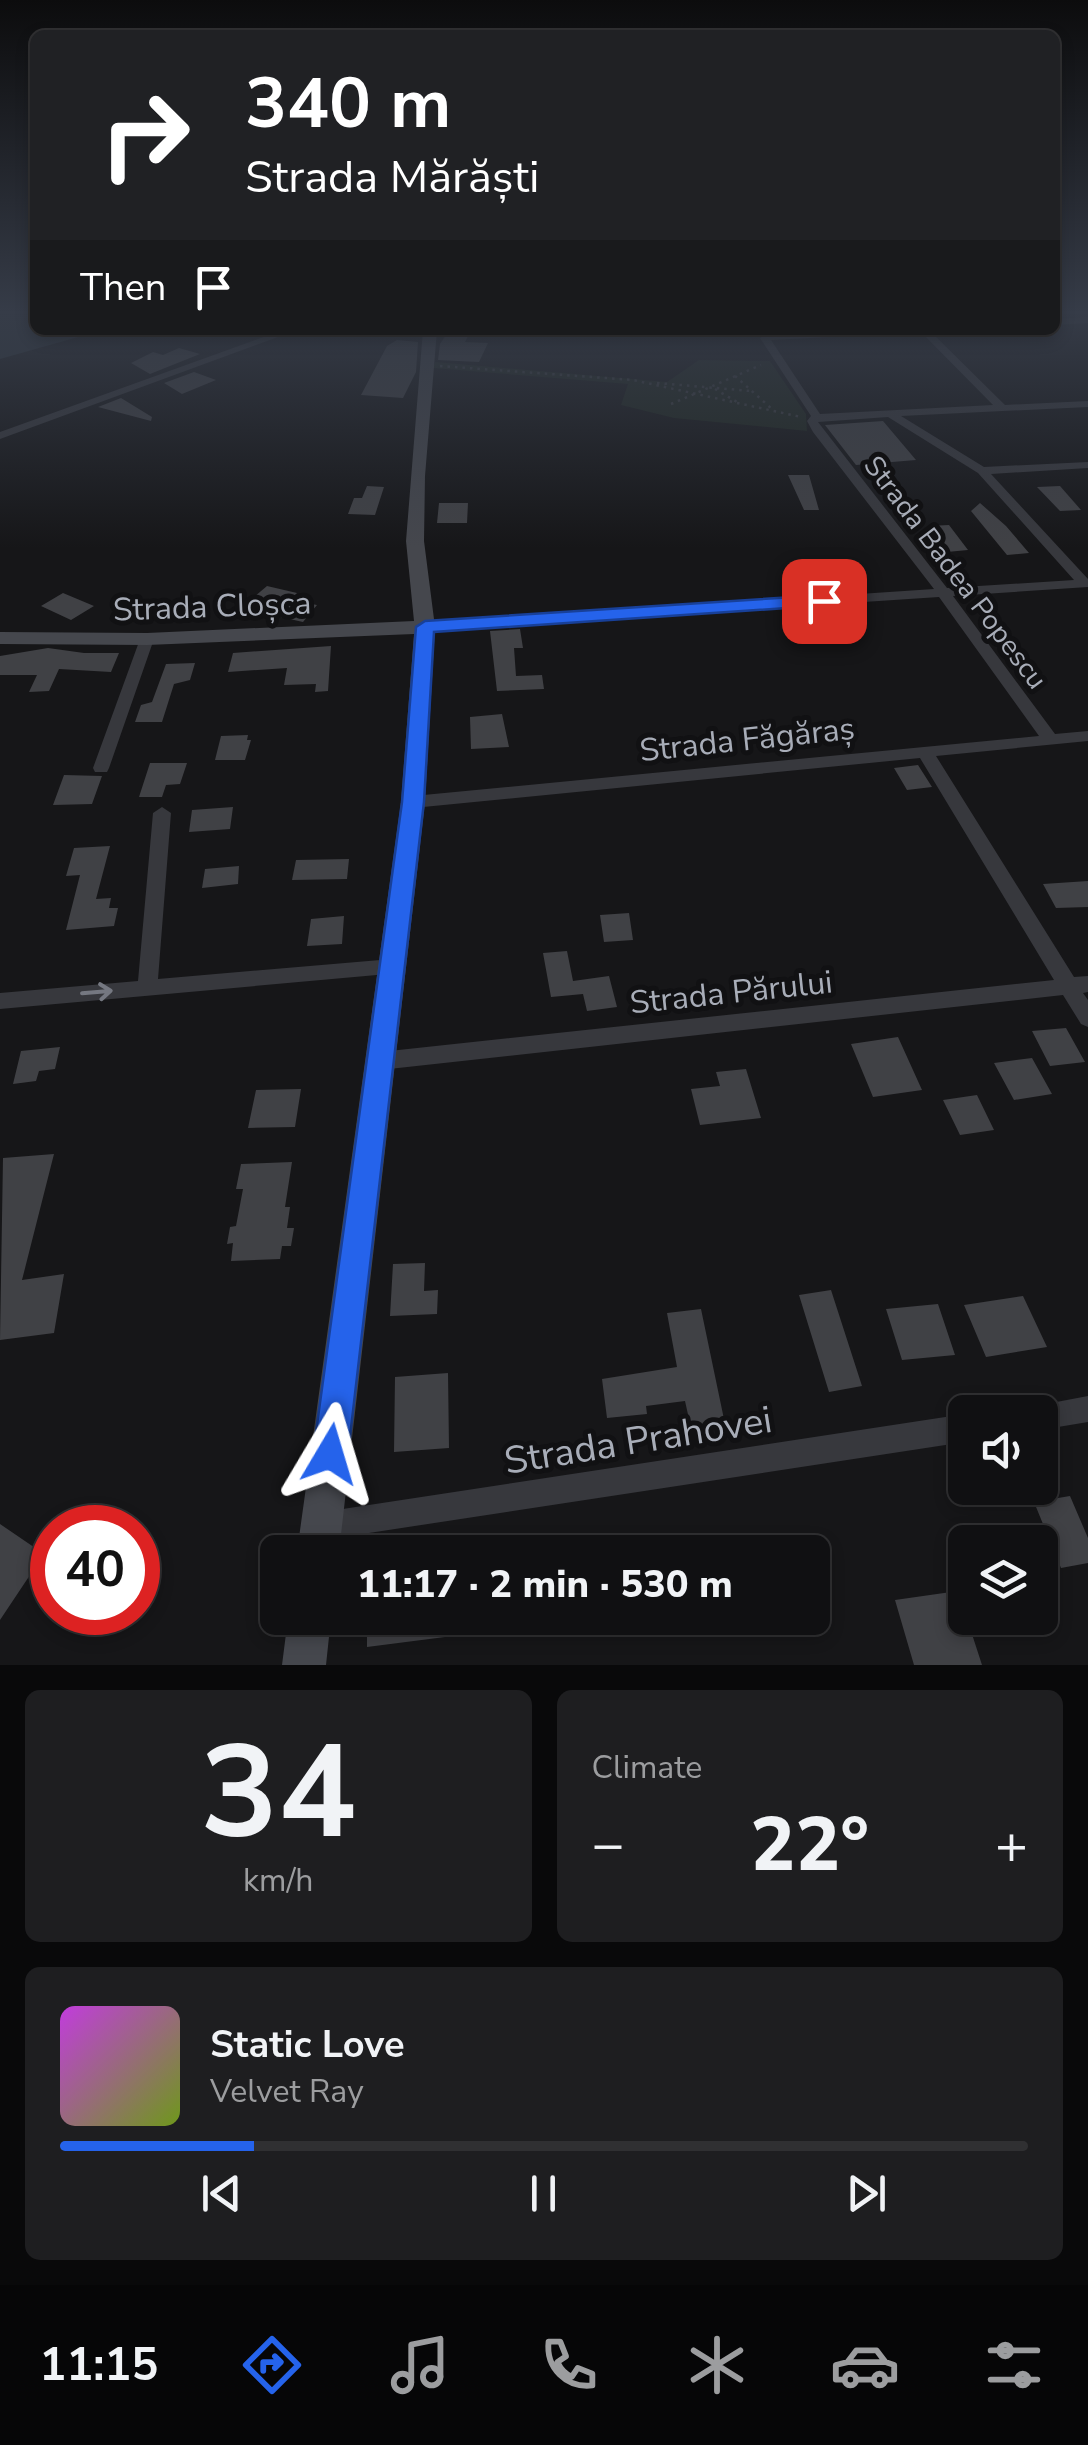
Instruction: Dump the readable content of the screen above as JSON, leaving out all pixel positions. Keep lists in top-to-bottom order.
{
  "streets": {
    "street": [
      "Strada Badea Popescu",
      "Strada Cloșca",
      "Strada Făgăraș",
      "Strada Părului",
      "Strada Prahovei"
    ]
  },
  "crossings": [
    ["Strada Badea Popescu", "Strada Făgăraș"]
  ],
  "page": {
    "turn": ["340 m", "Strada Mărăști"],
    "then": "Then",
    "limit": "40",
    "trip": "11:17 · 2 min · 530 m",
    "tile": [
      ["34", "km/h"],
      "Climate"
    ],
    "heat": ["−", "22°", "+"],
    "song": ["Static Love", "Velvet Ray"],
    "tabs": "11:15"
  }
}
